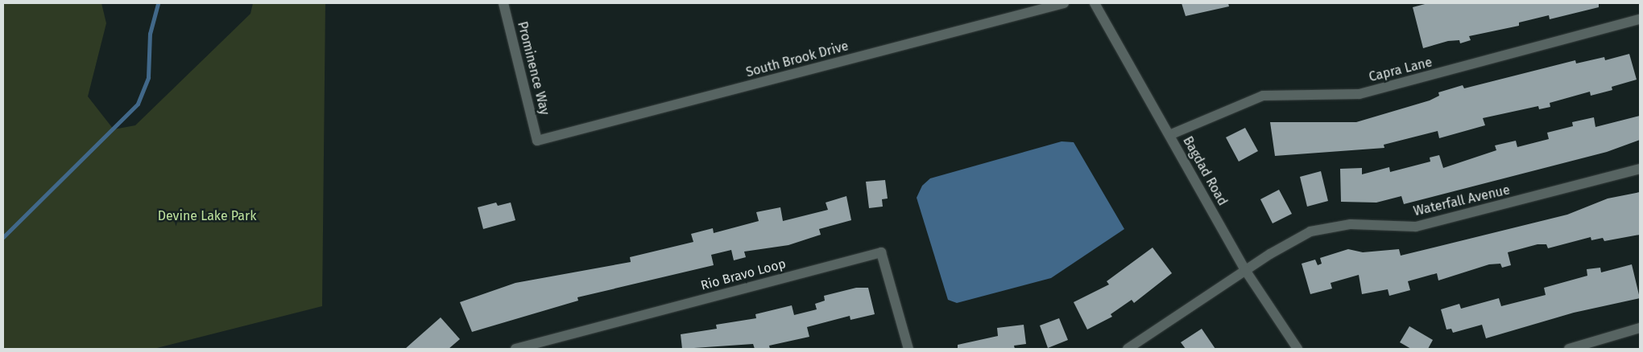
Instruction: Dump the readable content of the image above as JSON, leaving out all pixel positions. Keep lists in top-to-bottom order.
{
  "streets": {
    "street": [
      "South Brook Drive",
      "Prominence Way",
      "Capra Lane",
      "Bagdad Road",
      "Waterfall Avenue",
      "Rio Bravo Loop"
    ]
  },
  "crossings": [
    ["South Brook Drive", "Prominence Way"],
    ["Capra Lane", "Bagdad Road"],
    ["Bagdad Road", "Waterfall Avenue"]
  ],
  "parks": ["Devine Lake Park"]
}
